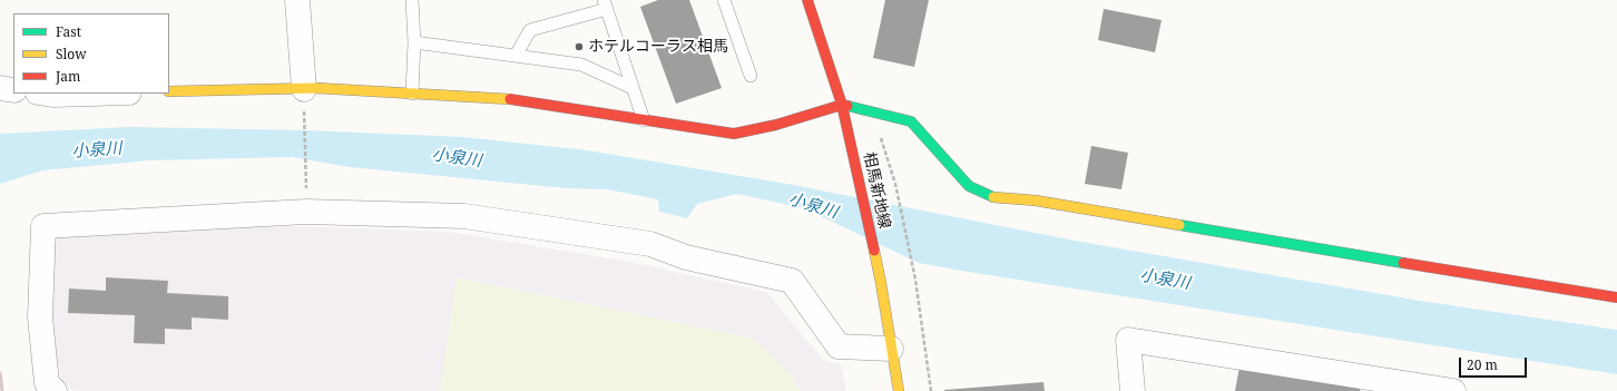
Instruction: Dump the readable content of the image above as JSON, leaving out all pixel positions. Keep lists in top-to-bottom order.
{
  "streets": {
    "street": ["相馬新地線"]
  },
  "water": ["小泉川"],
  "places": ["ホテルコーラス相馬"],
  "legend": ["Fast", "Slow", "Jam"],
  "scale_bar": "20 m"
}
